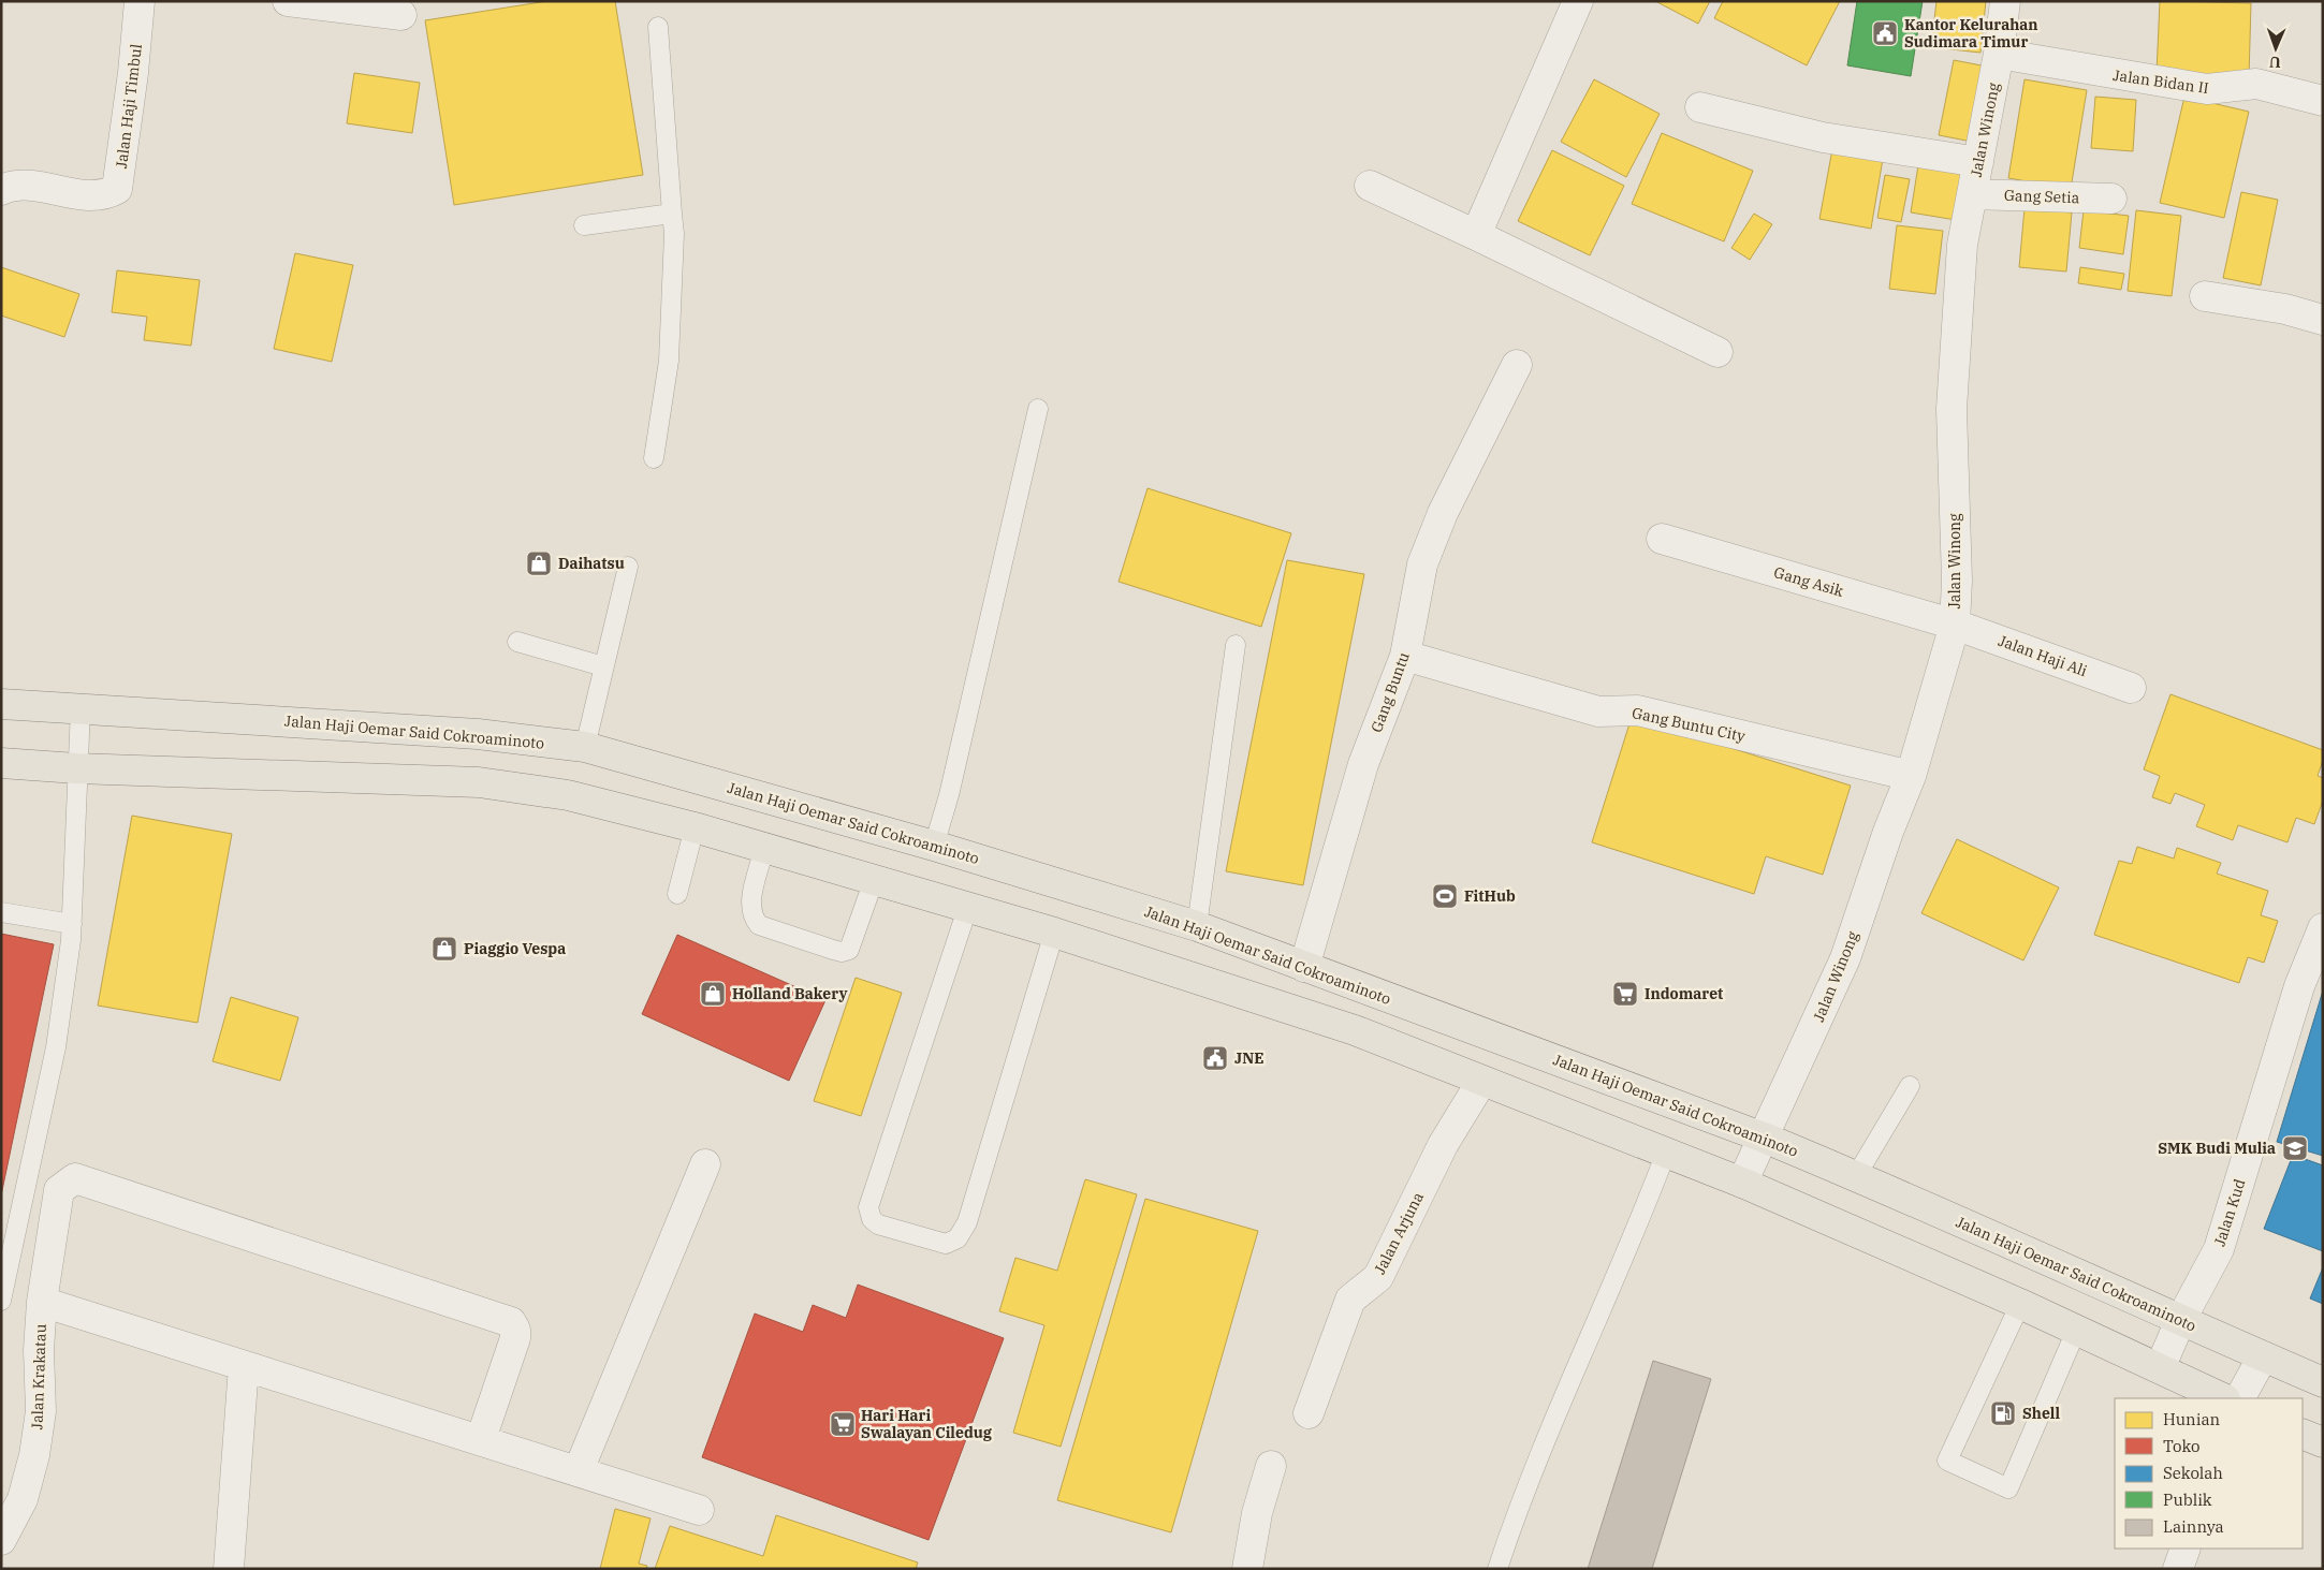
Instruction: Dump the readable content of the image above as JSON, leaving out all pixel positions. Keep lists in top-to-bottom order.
{
  "streets": {
    "main road": ["Jalan Haji Oemar Said Cokroaminoto"],
    "street": [
      "Jalan Bidan II",
      "Jalan Haji Timbul",
      "Jalan Winong",
      "Gang Setia",
      "Gang Asik",
      "Jalan Haji Ali",
      "Gang Buntu",
      "Gang Buntu City",
      "Jalan Kud",
      "Jalan Arjuna",
      "Jalan Krakatau"
    ]
  },
  "crossings": [
    ["Jalan Bidan II", "Jalan Winong"],
    ["Jalan Winong", "Gang Setia"],
    ["Jalan Winong", "Gang Asik"],
    ["Jalan Winong", "Jalan Haji Ali"],
    ["Jalan Winong", "Gang Buntu City"],
    ["Jalan Winong", "Jalan Haji Oemar Said Cokroaminoto"],
    ["Gang Asik", "Jalan Haji Ali"],
    ["Gang Buntu", "Gang Buntu City"],
    ["Gang Buntu", "Jalan Haji Oemar Said Cokroaminoto"],
    ["Jalan Haji Oemar Said Cokroaminoto", "Jalan Kud"]
  ],
  "places": {
    "public building": ["Kantor Kelurahan Sudimara Timur", "JNE"],
    "shop": ["Daihatsu", "Piaggio Vespa", "Holland Bakery"],
    "sports": ["FitHub"],
    "supermarket": ["Indomaret", "Hari Hari Swalayan Ciledug"],
    "school or university": ["SMK Budi Mulia"],
    "fuel station": ["Shell"]
  },
  "legend": [
    "Hunian",
    "Toko",
    "Sekolah",
    "Publik",
    "Lainnya"
  ],
  "north": "bottom"
}
